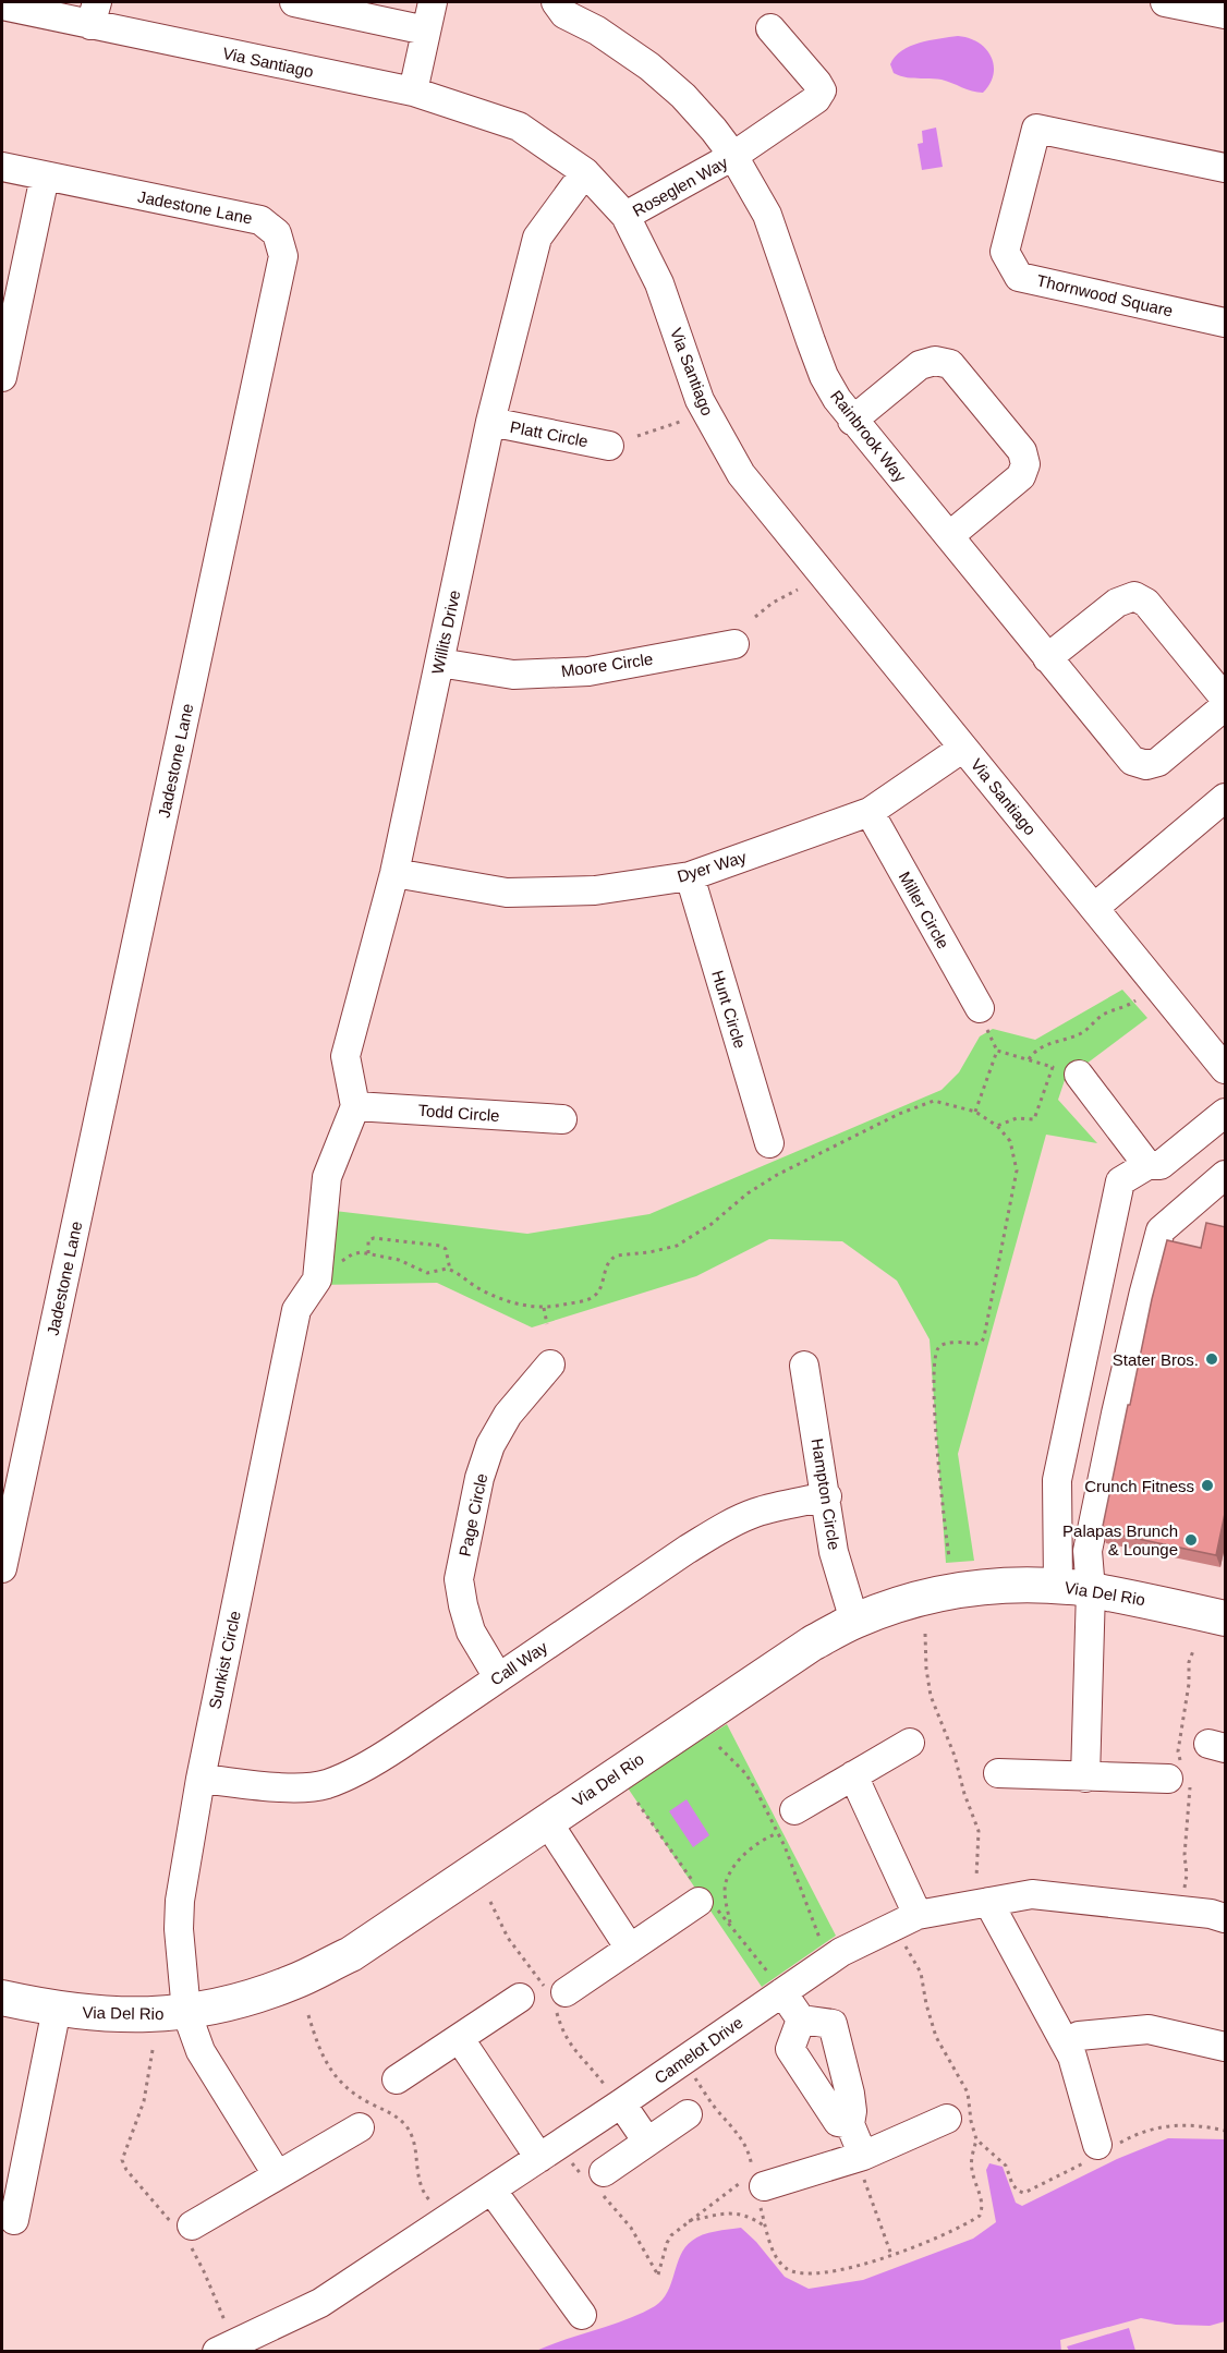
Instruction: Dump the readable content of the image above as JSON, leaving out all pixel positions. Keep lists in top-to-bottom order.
{
  "streets": {
    "main road": ["Via Del Rio"],
    "street": [
      "Via Santiago",
      "Roseglen Way",
      "Jadestone Lane",
      "Thornwood Square",
      "Platt Circle",
      "Rainbrook Way",
      "Willits Drive",
      "Moore Circle",
      "Dyer Way",
      "Miller Circle",
      "Hunt Circle",
      "Todd Circle",
      "Hampton Circle",
      "Page Circle",
      "Sunkist Circle",
      "Call Way",
      "Camelot Drive"
    ]
  },
  "crossings": [
    ["Via Santiago", "Roseglen Way"],
    ["Via Santiago", "Willits Drive"],
    ["Via Santiago", "Dyer Way"],
    ["Roseglen Way", "Rainbrook Way"],
    ["Platt Circle", "Willits Drive"],
    ["Willits Drive", "Moore Circle"],
    ["Willits Drive", "Dyer Way"],
    ["Willits Drive", "Todd Circle"],
    ["Willits Drive", "Sunkist Circle"],
    ["Dyer Way", "Miller Circle"],
    ["Dyer Way", "Hunt Circle"],
    ["Todd Circle", "Sunkist Circle"],
    ["Hampton Circle", "Via Del Rio"],
    ["Hampton Circle", "Call Way"],
    ["Page Circle", "Call Way"],
    ["Via Del Rio", "Sunkist Circle"],
    ["Sunkist Circle", "Call Way"]
  ],
  "places": ["Stater Bros.", "Crunch Fitness", "Palapas Brunch & Lounge"]
}
